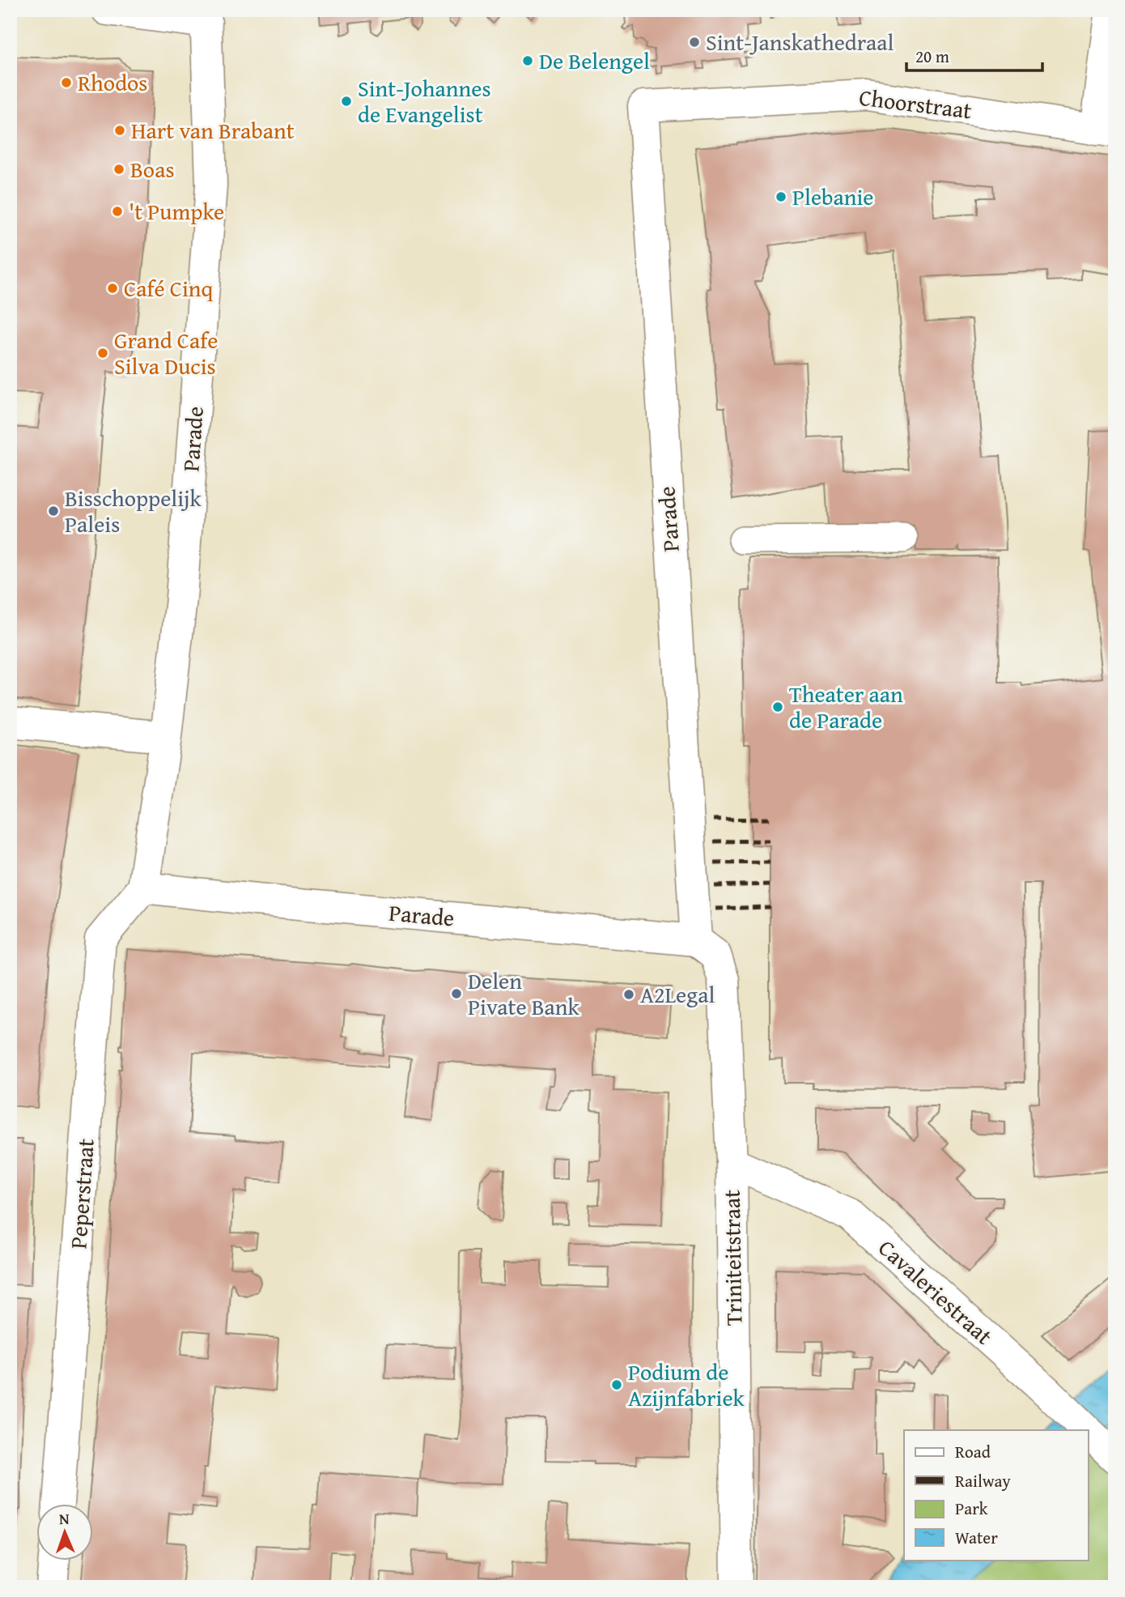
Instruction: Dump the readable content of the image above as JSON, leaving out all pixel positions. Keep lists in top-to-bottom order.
{
  "streets": {
    "street": [
      "Choorstraat",
      "Parade",
      "Peperstraat",
      "Triniteitstraat",
      "Cavaleriestraat"
    ]
  },
  "crossings": [
    ["Choorstraat", "Parade"],
    ["Parade", "Peperstraat"],
    ["Parade", "Triniteitstraat"],
    ["Triniteitstraat", "Cavaleriestraat"]
  ],
  "places": [
    "Sint-Janskathedraal",
    "De Belengel",
    "Rhodos",
    "Sint-Johannes de Evangelist",
    "Hart van Brabant",
    "Boas",
    "Plebanie",
    "'t Pumpke",
    "Café Cinq",
    "Grand Cafe Silva Ducis",
    "Bisschoppelijk Paleis",
    "Theater aan de Parade",
    "Delen Pivate Bank",
    "A2Legal",
    "Podium de Azijnfabriek"
  ],
  "legend": [
    "Road",
    "Railway",
    "Park",
    "Water"
  ],
  "scale_bar": "20 m",
  "north": "top"
}
